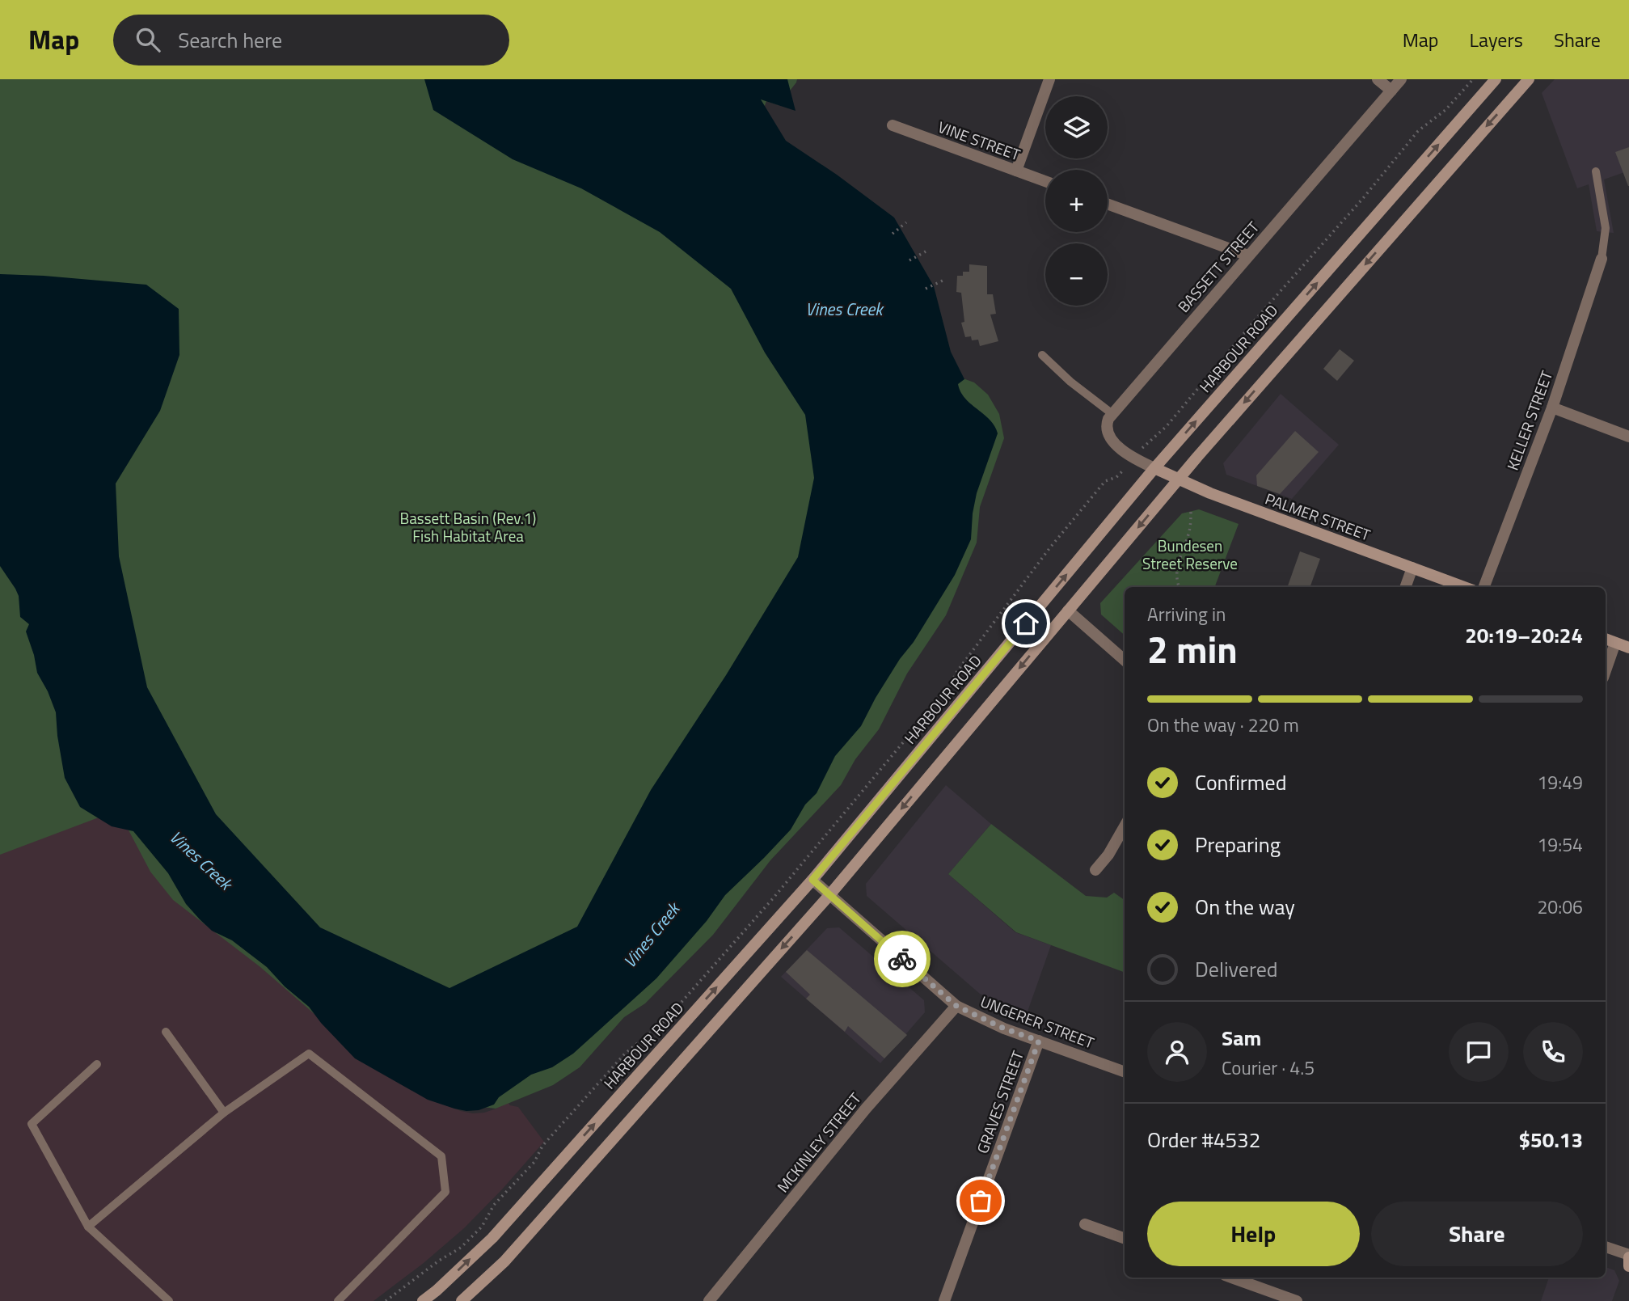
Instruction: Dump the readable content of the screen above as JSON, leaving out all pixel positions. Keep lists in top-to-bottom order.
{
  "streets": {
    "main road": ["HARBOUR ROAD", "PALMER STREET"],
    "street": [
      "VINE STREET",
      "BASSETT STREET",
      "KELLER STREET",
      "UNGERER STREET",
      "GRAVES STREET",
      "MCKINLEY STREET"
    ]
  },
  "crossings": [
    ["HARBOUR ROAD", "PALMER STREET"],
    ["HARBOUR ROAD", "UNGERER STREET"],
    ["UNGERER STREET", "GRAVES STREET"],
    ["UNGERER STREET", "MCKINLEY STREET"]
  ],
  "water": ["Vines Creek"],
  "parks": ["Bassett Basin (Rev.1) Fish Habitat Area", "Bundesen Street Reserve"],
  "page": {
    "header": "Map",
    "search": "Search here",
    "nav": ["Map", "Layers", "Share"],
    "map_buttons": ["+", "−"],
    "heading": ["2 min", "Arriving in", "20:19–20:24"],
    "panel": [
      "Sam",
      "Courier · 4.5",
      "Order #4532",
      "$50.13"
    ],
    "bar": "On the way · 220 m",
    "list": [
      ["Confirmed", "19:49"],
      ["Preparing", "19:54"],
      ["On the way", "20:06"],
      "Delivered"
    ],
    "buttons": ["Help", "Share"]
  }
}
